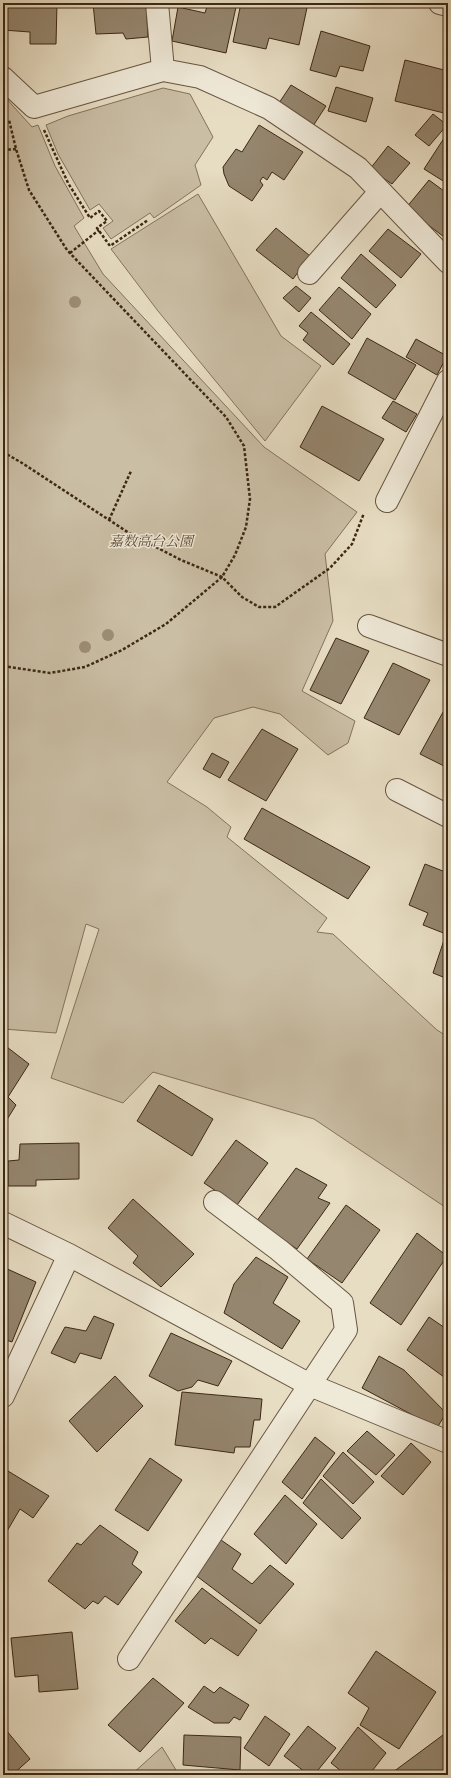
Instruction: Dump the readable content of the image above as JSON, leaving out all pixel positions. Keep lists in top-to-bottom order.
{
  "parks": ["嘉数高台公園"]
}
